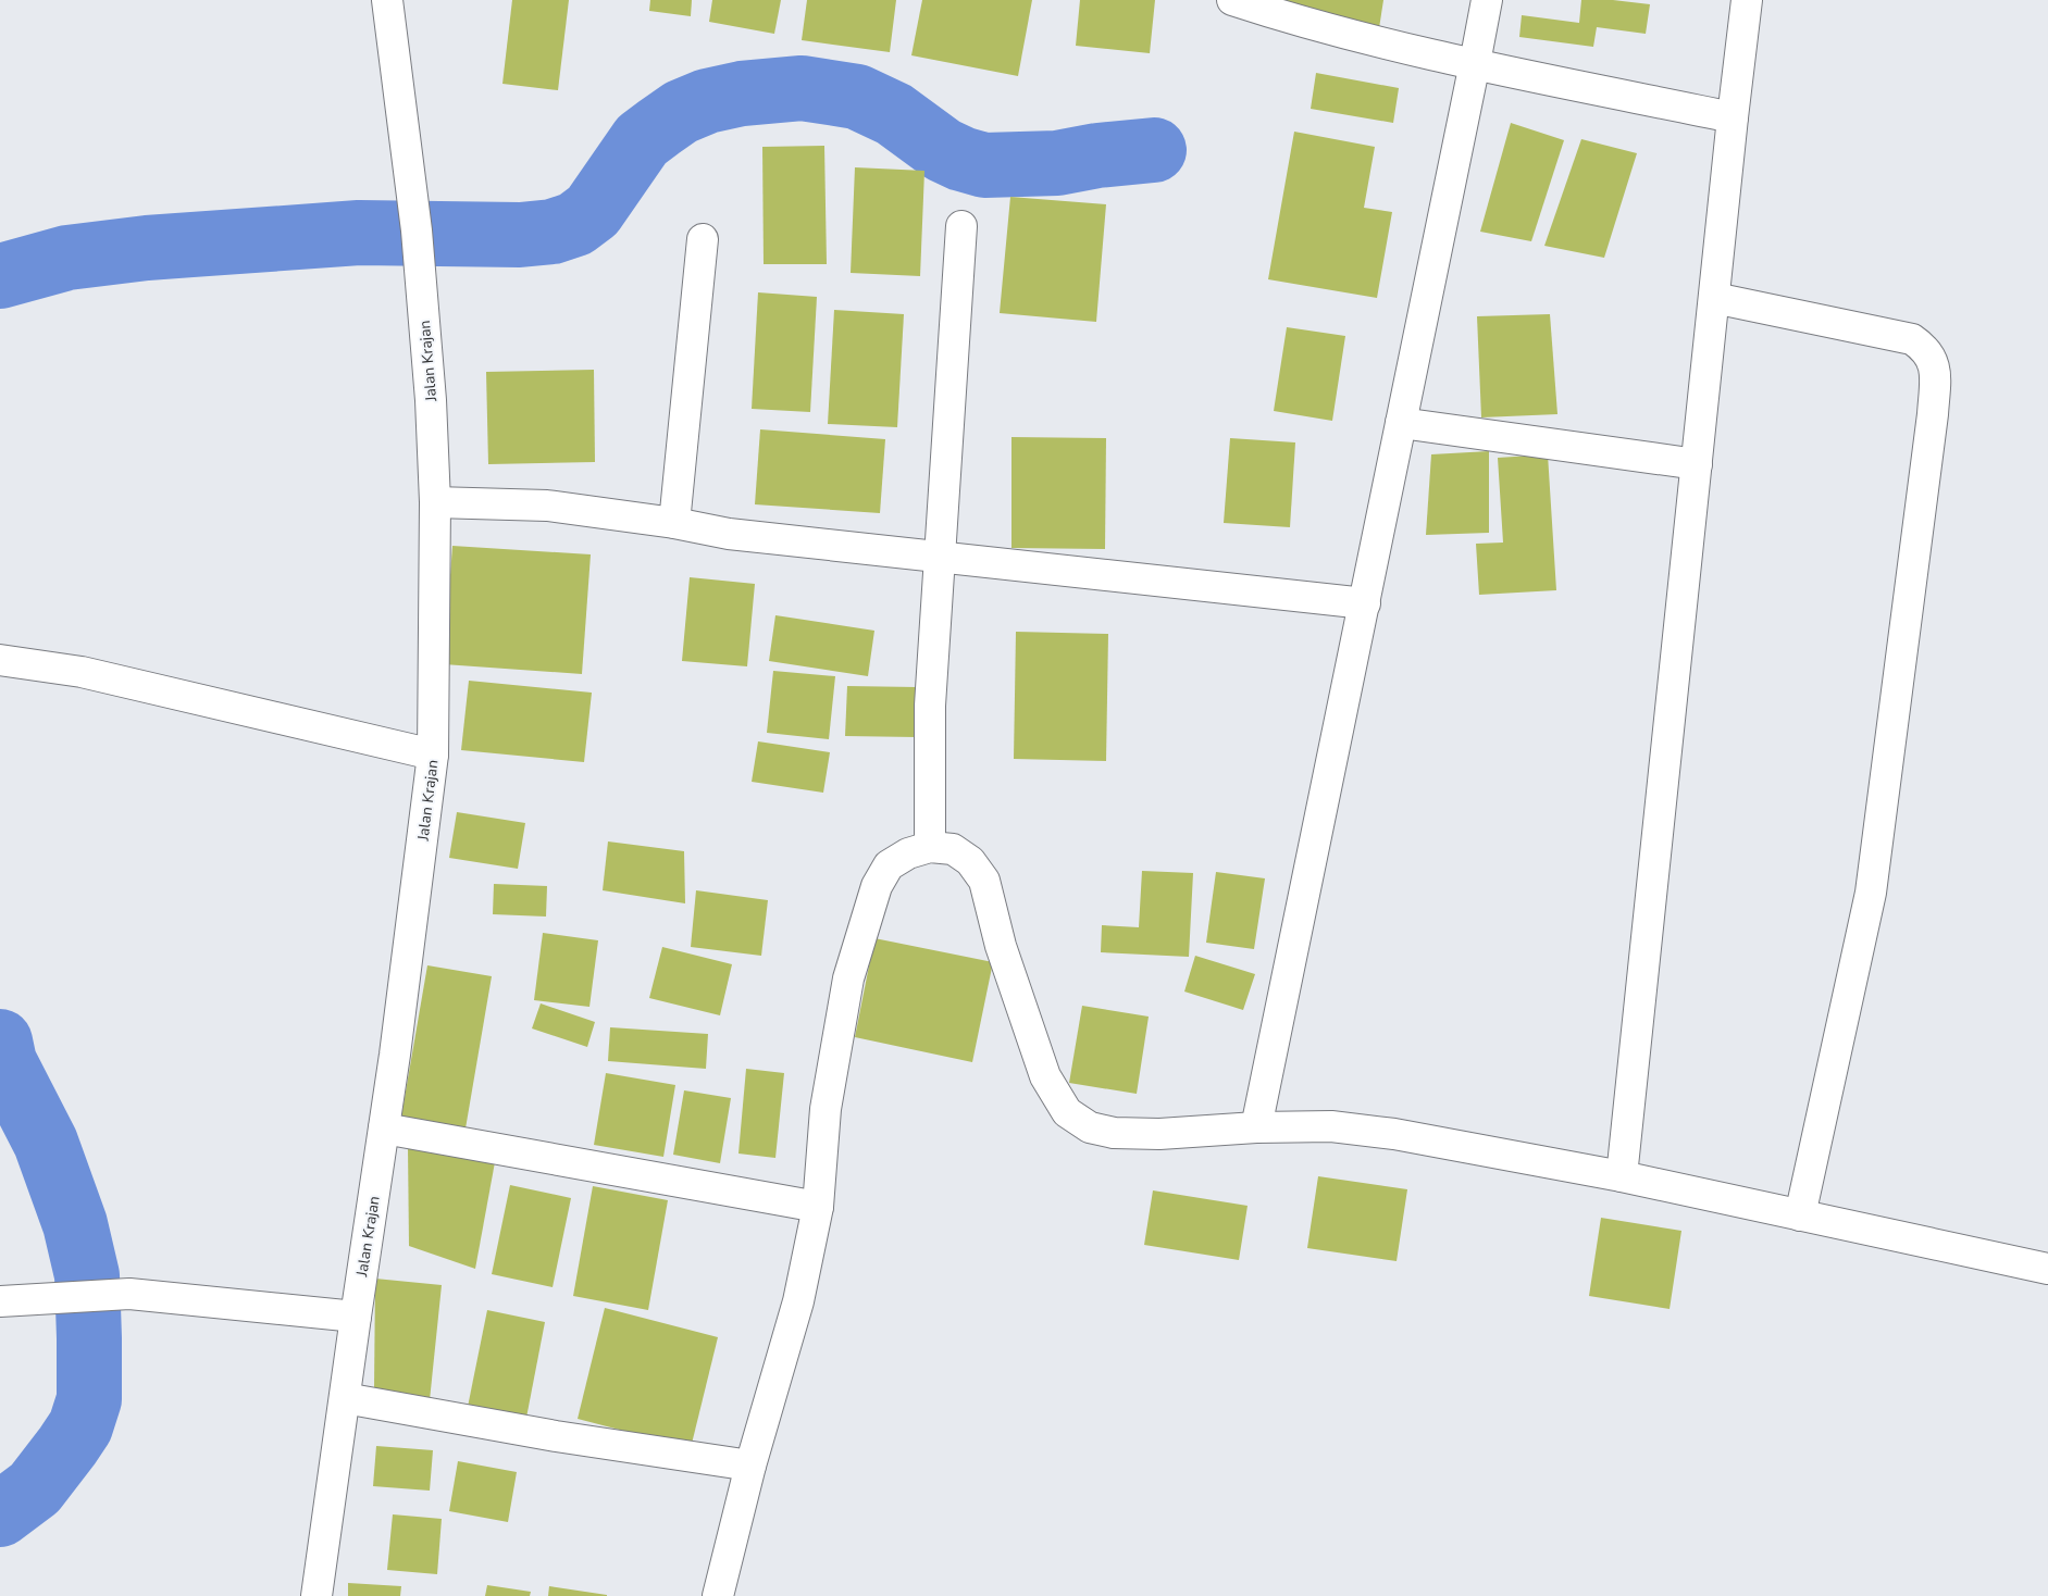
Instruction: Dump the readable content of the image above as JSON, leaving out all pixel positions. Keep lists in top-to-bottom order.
{
  "streets": {
    "street": ["Jalan Krajan"]
  }
}
